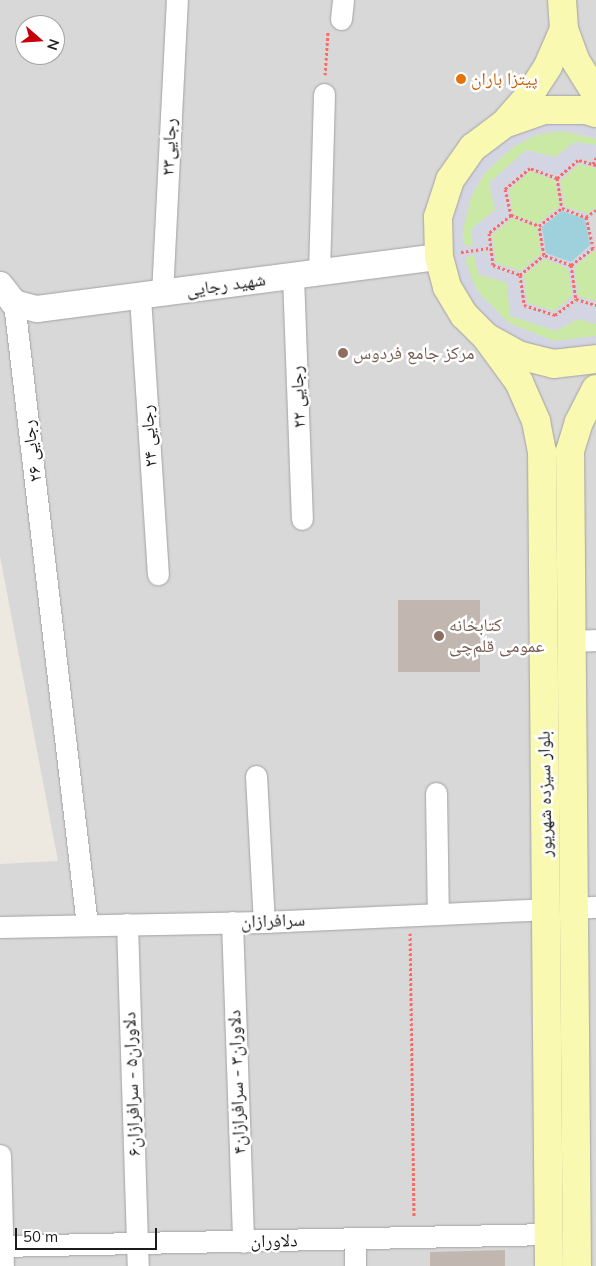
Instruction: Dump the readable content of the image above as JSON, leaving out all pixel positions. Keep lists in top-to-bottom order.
{
  "streets": {
    "main road": ["بلوار سیزده شهریور"],
    "street": [
      "رجایی۲۳",
      "شهید رجایی",
      "رجایی ۲۲",
      "رجایی ۲۴",
      "رجایی ۲۶",
      "سرافرازان",
      "دلاوران۳ - سرافرازان۴",
      "دلاوران۵ - سرافرازان۶",
      "دلاوران"
    ]
  },
  "crossings": [
    ["رجایی۲۳", "شهید رجایی"],
    ["رجایی۲۳", "رجایی ۲۴"],
    ["شهید رجایی", "رجایی ۲۲"],
    ["شهید رجایی", "رجایی ۲۴"],
    ["شهید رجایی", "رجایی ۲۶"],
    ["رجایی ۲۶", "سرافرازان"],
    ["بلوار سیزده شهریور", "سرافرازان"],
    ["بلوار سیزده شهریور", "دلاوران"],
    ["سرافرازان", "دلاوران۳ - سرافرازان۴"],
    ["سرافرازان", "دلاوران۵ - سرافرازان۶"],
    ["دلاوران۳ - سرافرازان۴", "دلاوران"],
    ["دلاوران۵ - سرافرازان۶", "دلاوران"]
  ],
  "places": ["پیتزا باران", "مرکز جامع فردوس", "کتابخانه عمومی قلم‌چی"],
  "scale_bar": "50 m",
  "north": "right"
}
